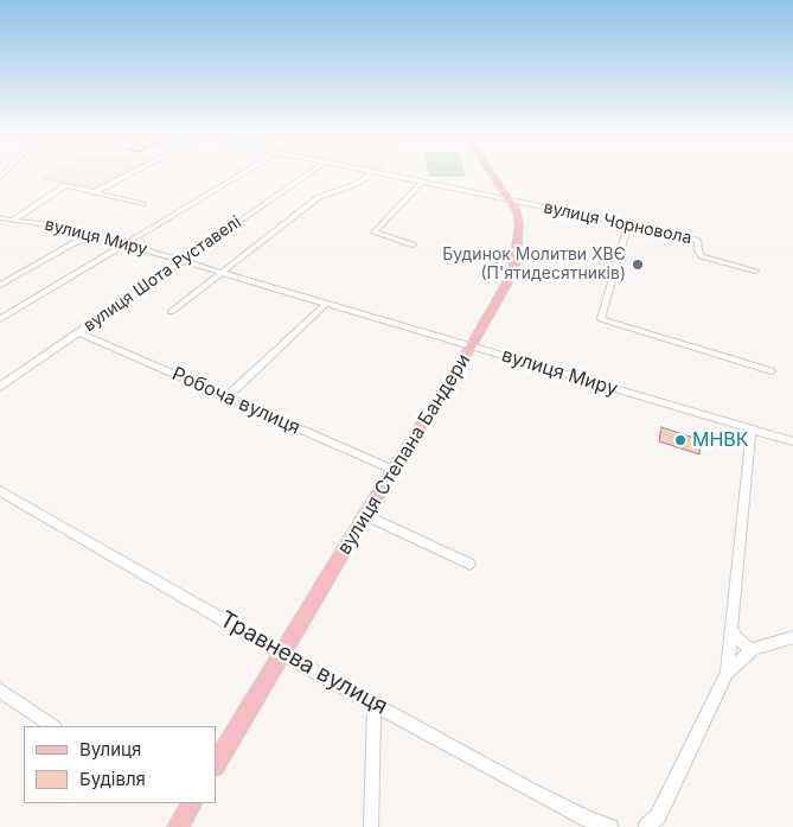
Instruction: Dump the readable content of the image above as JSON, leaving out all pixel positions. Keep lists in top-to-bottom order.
{
  "streets": {
    "main road": ["вулиця Степана Бандери"],
    "street": [
      "вулиця Чорновола",
      "вулиця Миру",
      "вулиця Шота Руставелі",
      "Робоча вулиця",
      "Травнева вулиця"
    ]
  },
  "crossings": [
    ["вулиця Чорновола", "вулиця Степана Бандери"],
    ["вулиця Миру", "вулиця Шота Руставелі"],
    ["вулиця Миру", "вулиця Степана Бандери"],
    ["вулиця Шота Руставелі", "Робоча вулиця"],
    ["Робоча вулиця", "вулиця Степана Бандери"],
    ["вулиця Степана Бандери", "Травнева вулиця"]
  ],
  "places": ["Будинок Молитви ХВЄ (П'ятидесятників)", "МНВК"],
  "legend": ["Вулиця", "Будівля"]
}
